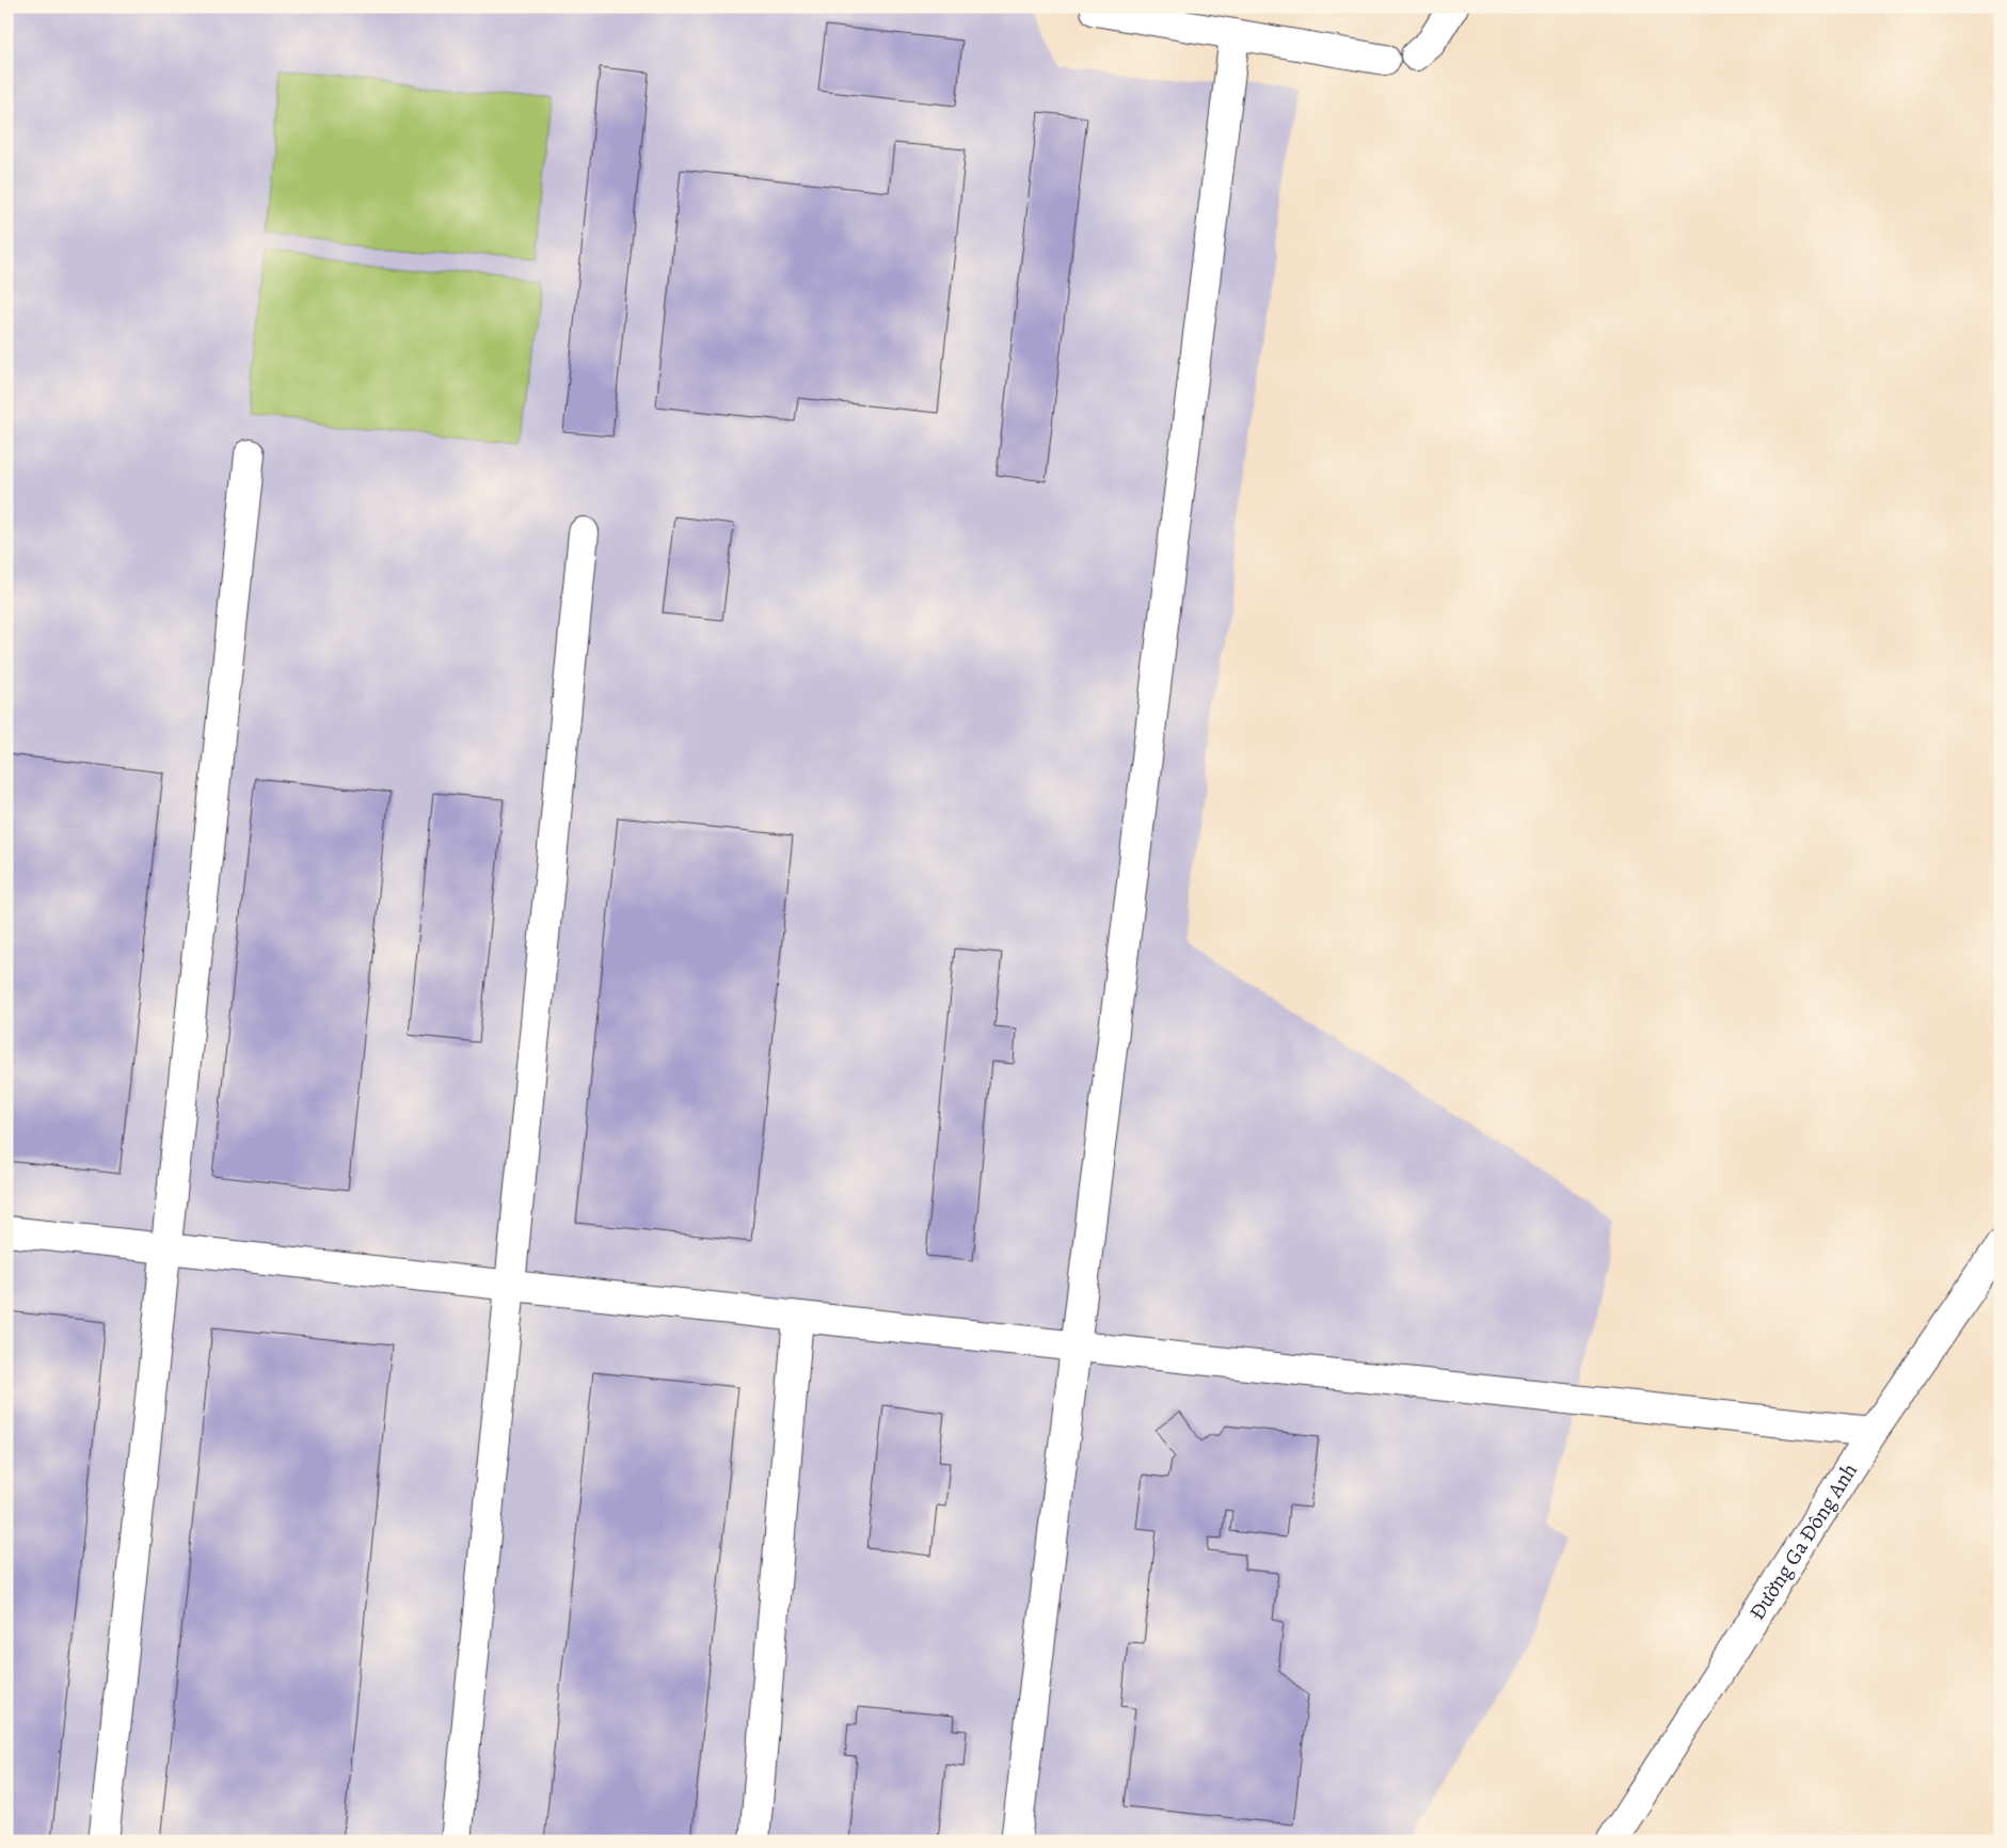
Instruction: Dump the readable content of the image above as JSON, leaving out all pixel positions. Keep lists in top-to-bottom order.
{
  "streets": {
    "street": ["Đường Ga Đông Anh"]
  }
}
